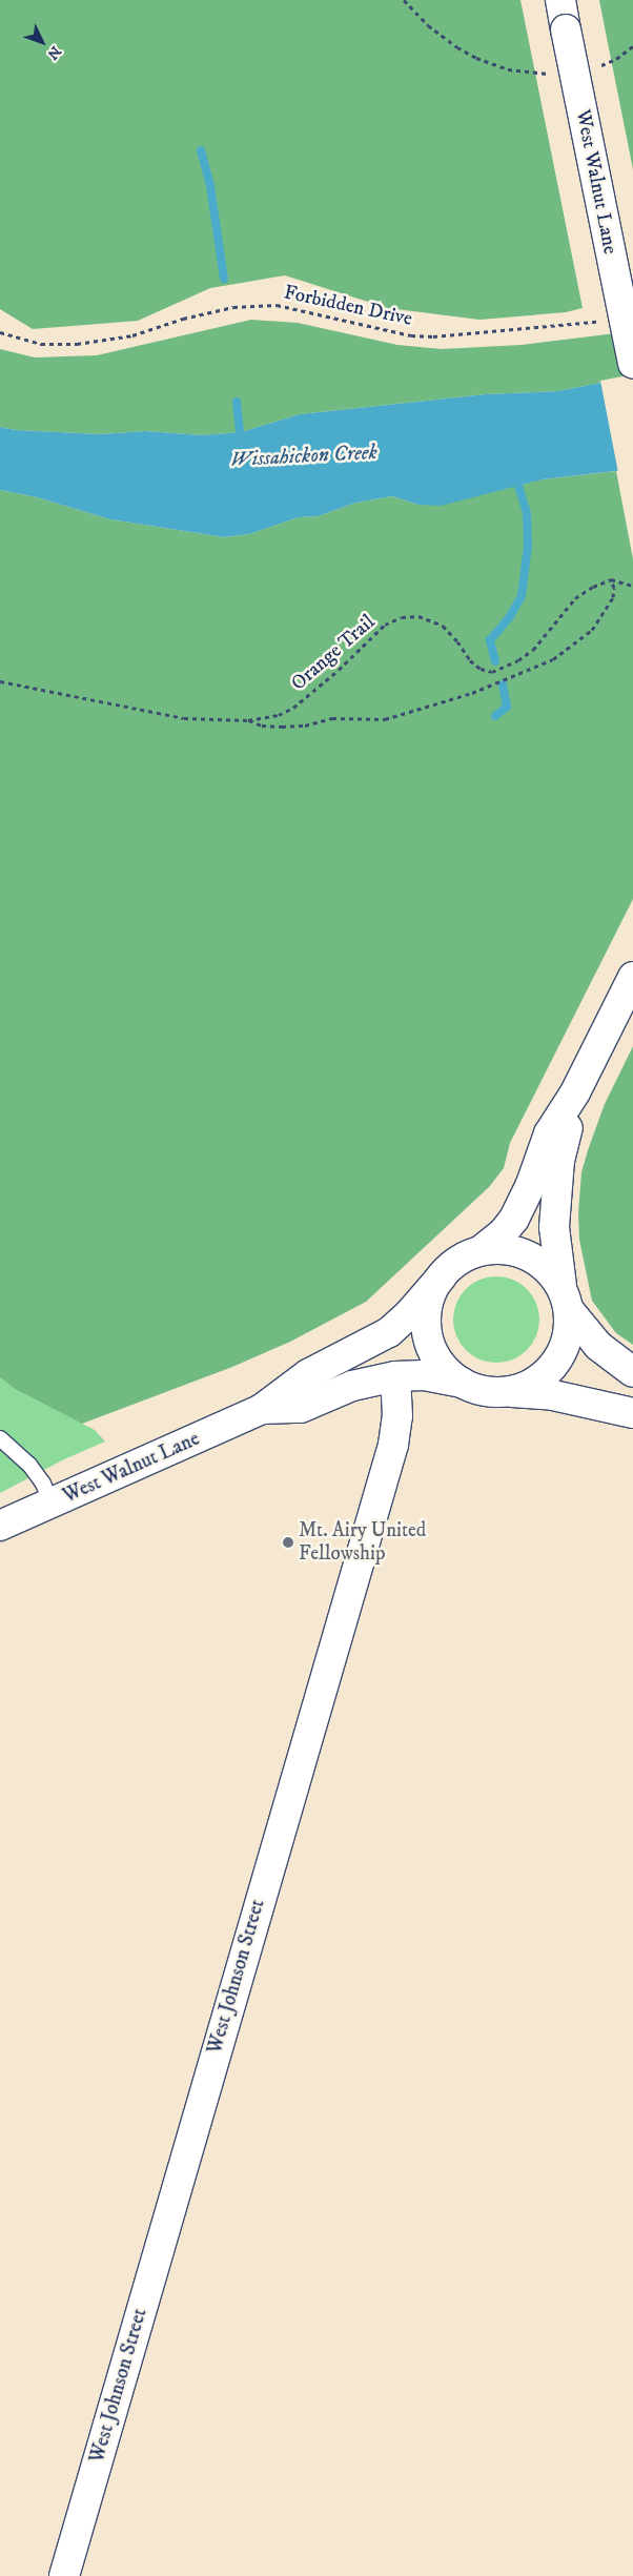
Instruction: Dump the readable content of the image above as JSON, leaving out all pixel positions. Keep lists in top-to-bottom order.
{
  "streets": {
    "street": ["West Walnut Lane", "West Johnson Street"],
    "path": ["Forbidden Drive", "Orange Trail"]
  },
  "crossings": [
    ["West Walnut Lane", "West Johnson Street"]
  ],
  "water": ["Wissahickon Creek"],
  "places": ["Mt. Airy United Fellowship"],
  "north": "bottom right"
}
